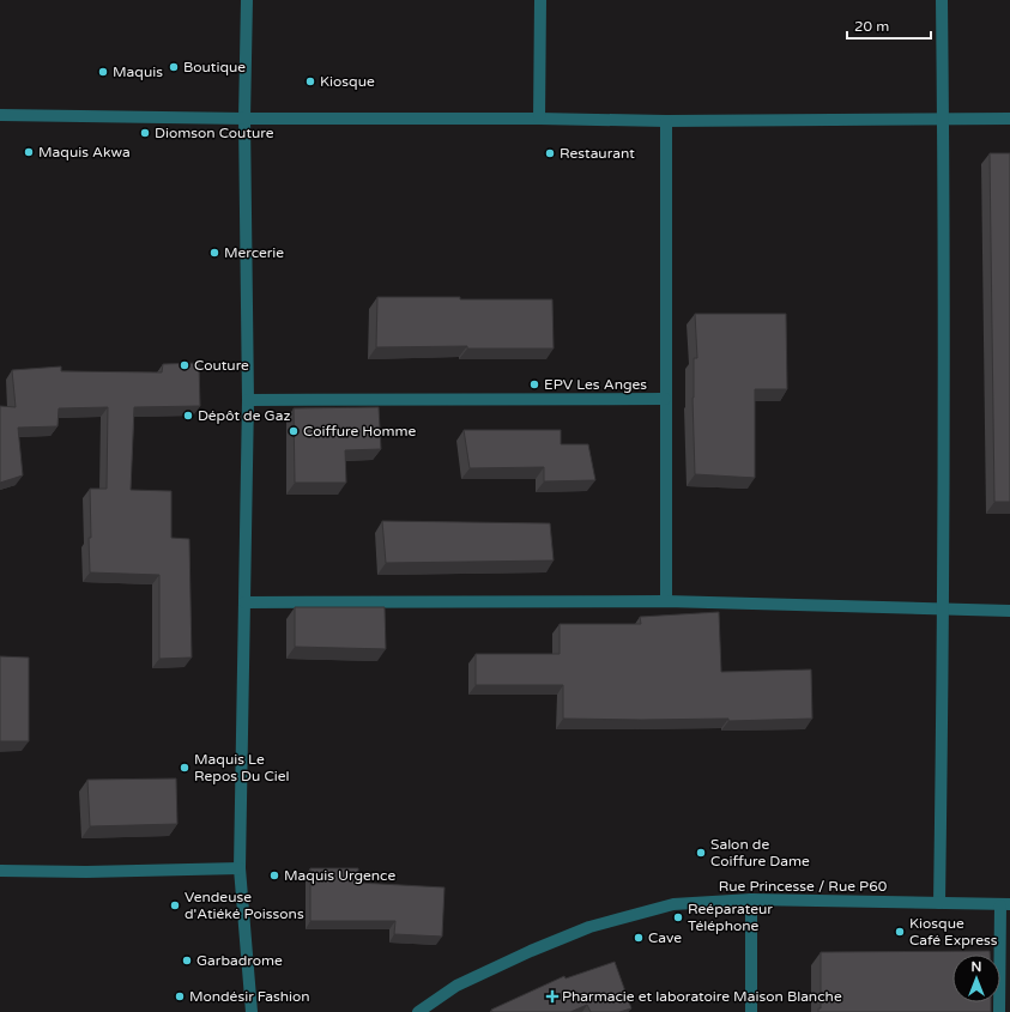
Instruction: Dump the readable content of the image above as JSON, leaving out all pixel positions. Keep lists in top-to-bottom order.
{
  "streets": {
    "street": ["Rue Princesse / Rue P60"]
  },
  "places": {
    "other": [
      "Boutique",
      "Maquis",
      "Kiosque",
      "Diomson Couture",
      "Maquis Akwa",
      "Restaurant",
      "Mercerie",
      "Couture",
      "EPV Les Anges",
      "Dépôt de Gaz",
      "Coiffure Homme",
      "Maquis Le Repos Du Ciel",
      "Salon de Coiffure Dame",
      "Maquis Urgence",
      "Vendeuse d'Atiéké Poissons",
      "Reéparateur Téléphone",
      "Kiosque Café Express",
      "Cave",
      "Garbadrome",
      "Mondésir Fashion"
    ],
    "health": ["Pharmacie et laboratoire Maison Blanche"]
  },
  "scale_bar": "20 m",
  "north": "top"
}
